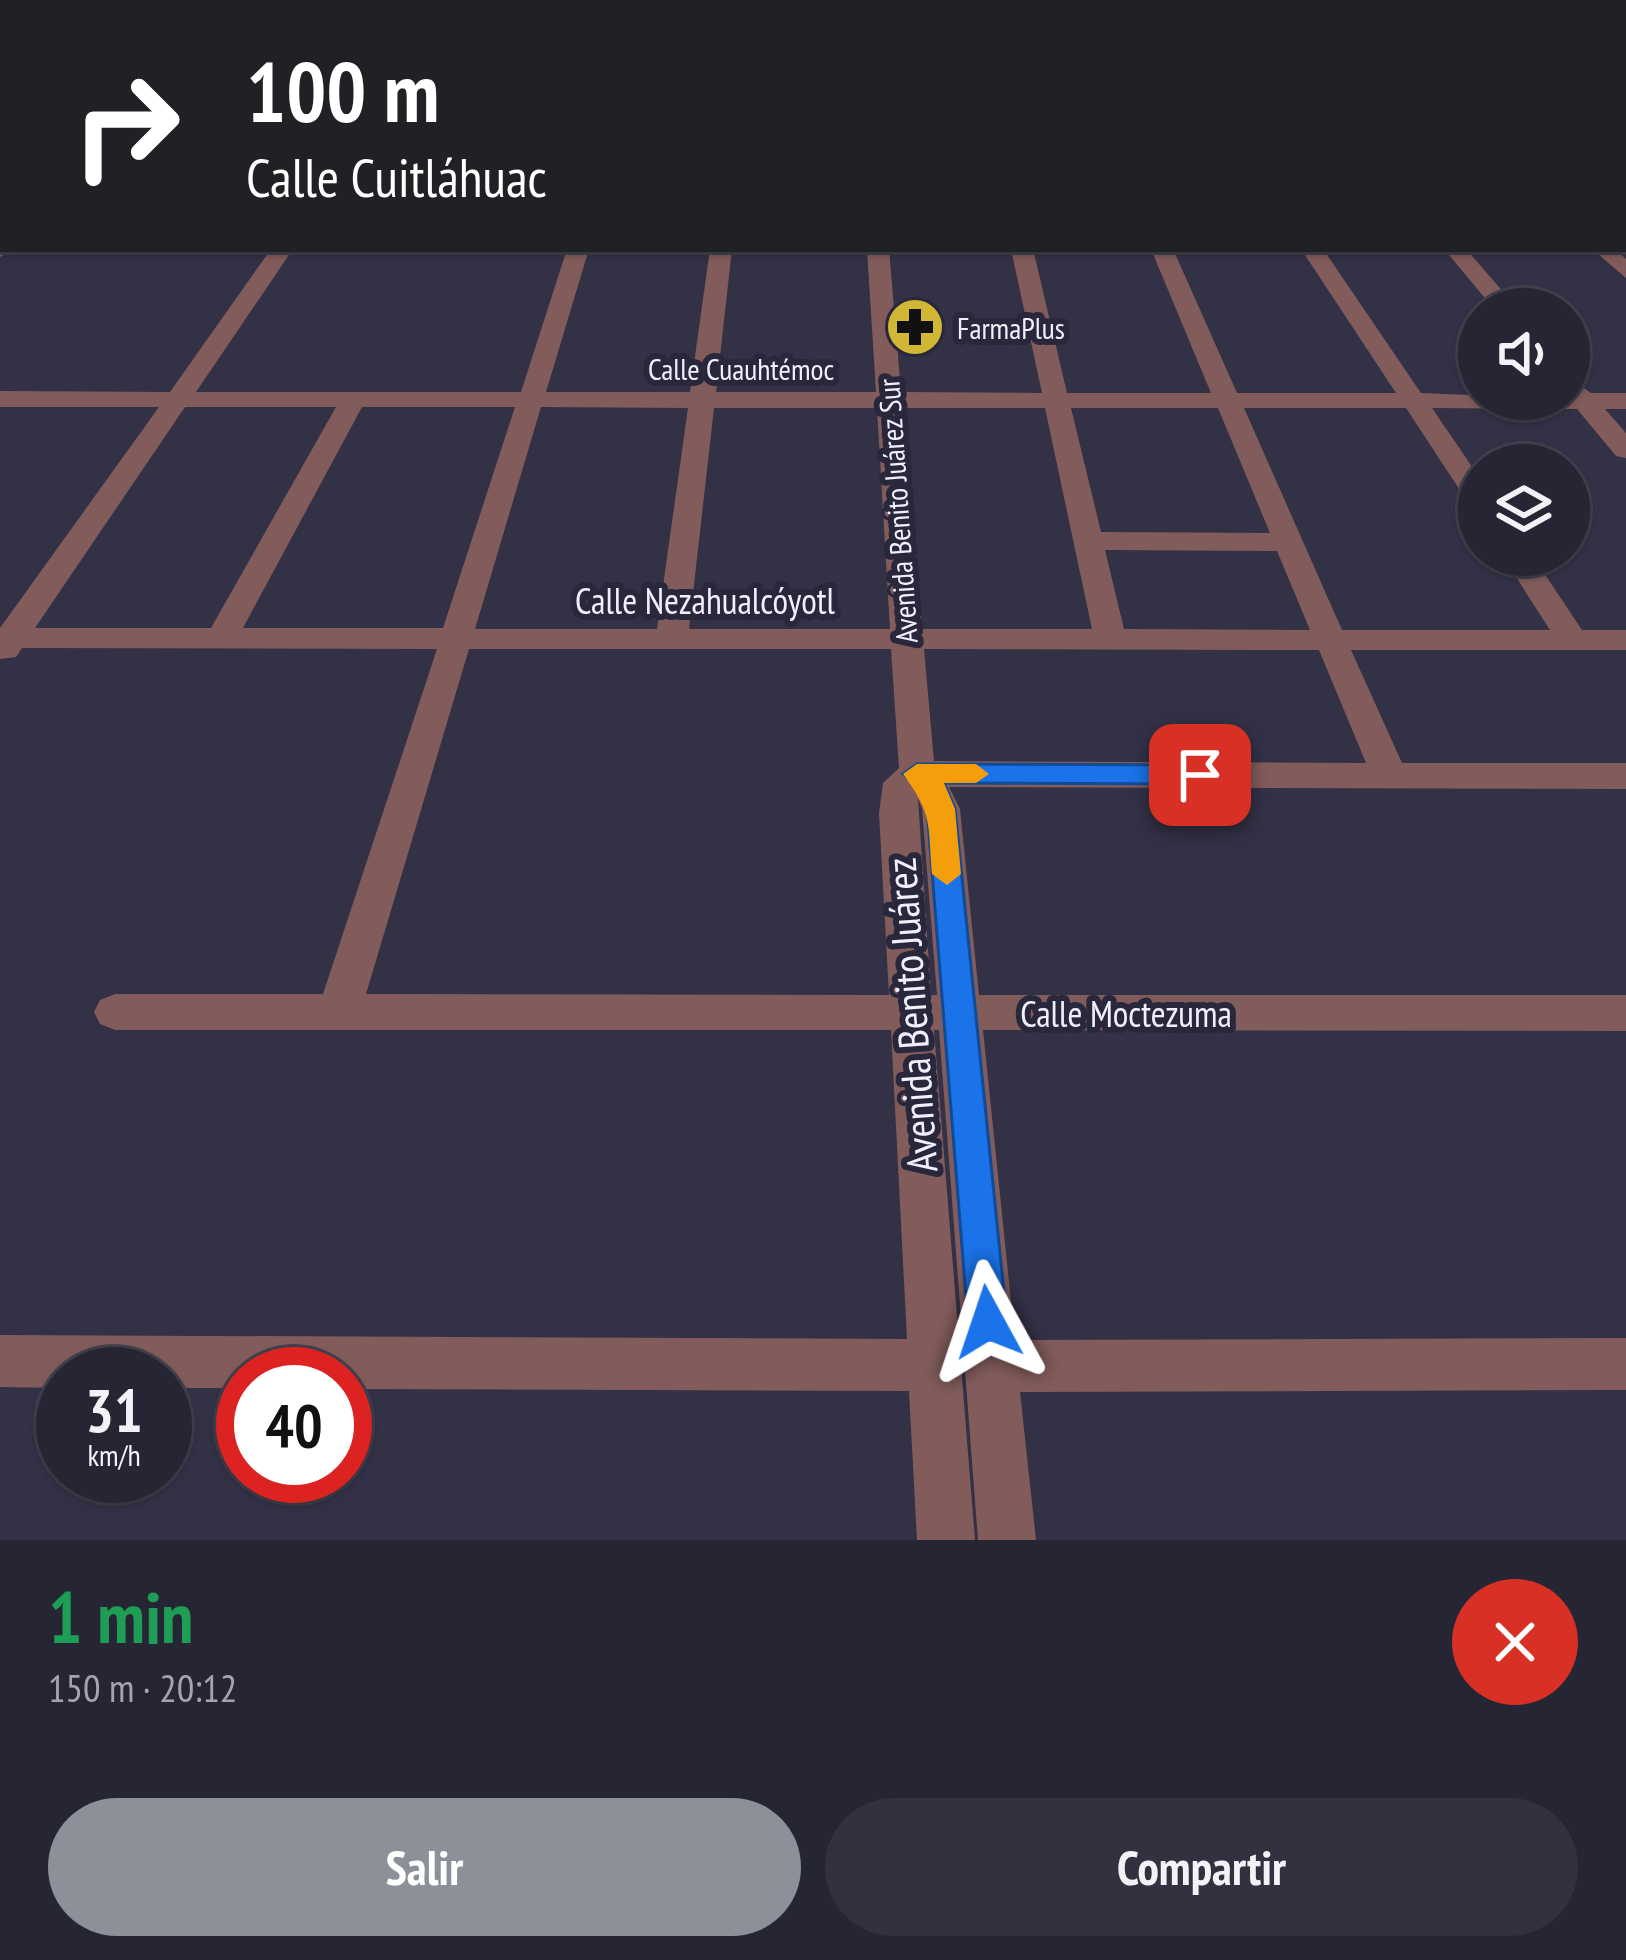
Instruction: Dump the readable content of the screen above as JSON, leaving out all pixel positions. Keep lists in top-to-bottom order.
{
  "streets": {
    "street": [
      "Calle Cuauhtémoc",
      "Avenida Benito Juárez Sur",
      "Calle Nezahualcóyotl",
      "Calle Moctezuma",
      "Avenida Benito Juárez"
    ]
  },
  "crossings": [
    ["Calle Cuauhtémoc", "Avenida Benito Juárez Sur"],
    ["Avenida Benito Juárez Sur", "Calle Nezahualcóyotl"],
    ["Avenida Benito Juárez Sur", "Avenida Benito Juárez"],
    ["Calle Moctezuma", "Avenida Benito Juárez"]
  ],
  "places": {
    "pharmacy": ["FarmaPlus"]
  },
  "page": {
    "turn": ["100 m", "Calle Cuitláhuac"],
    "speed": "31 km/h",
    "limit": "40",
    "heading": ["1 min", "150 m · 20:12"],
    "buttons": ["Salir", "Compartir"]
  }
}
